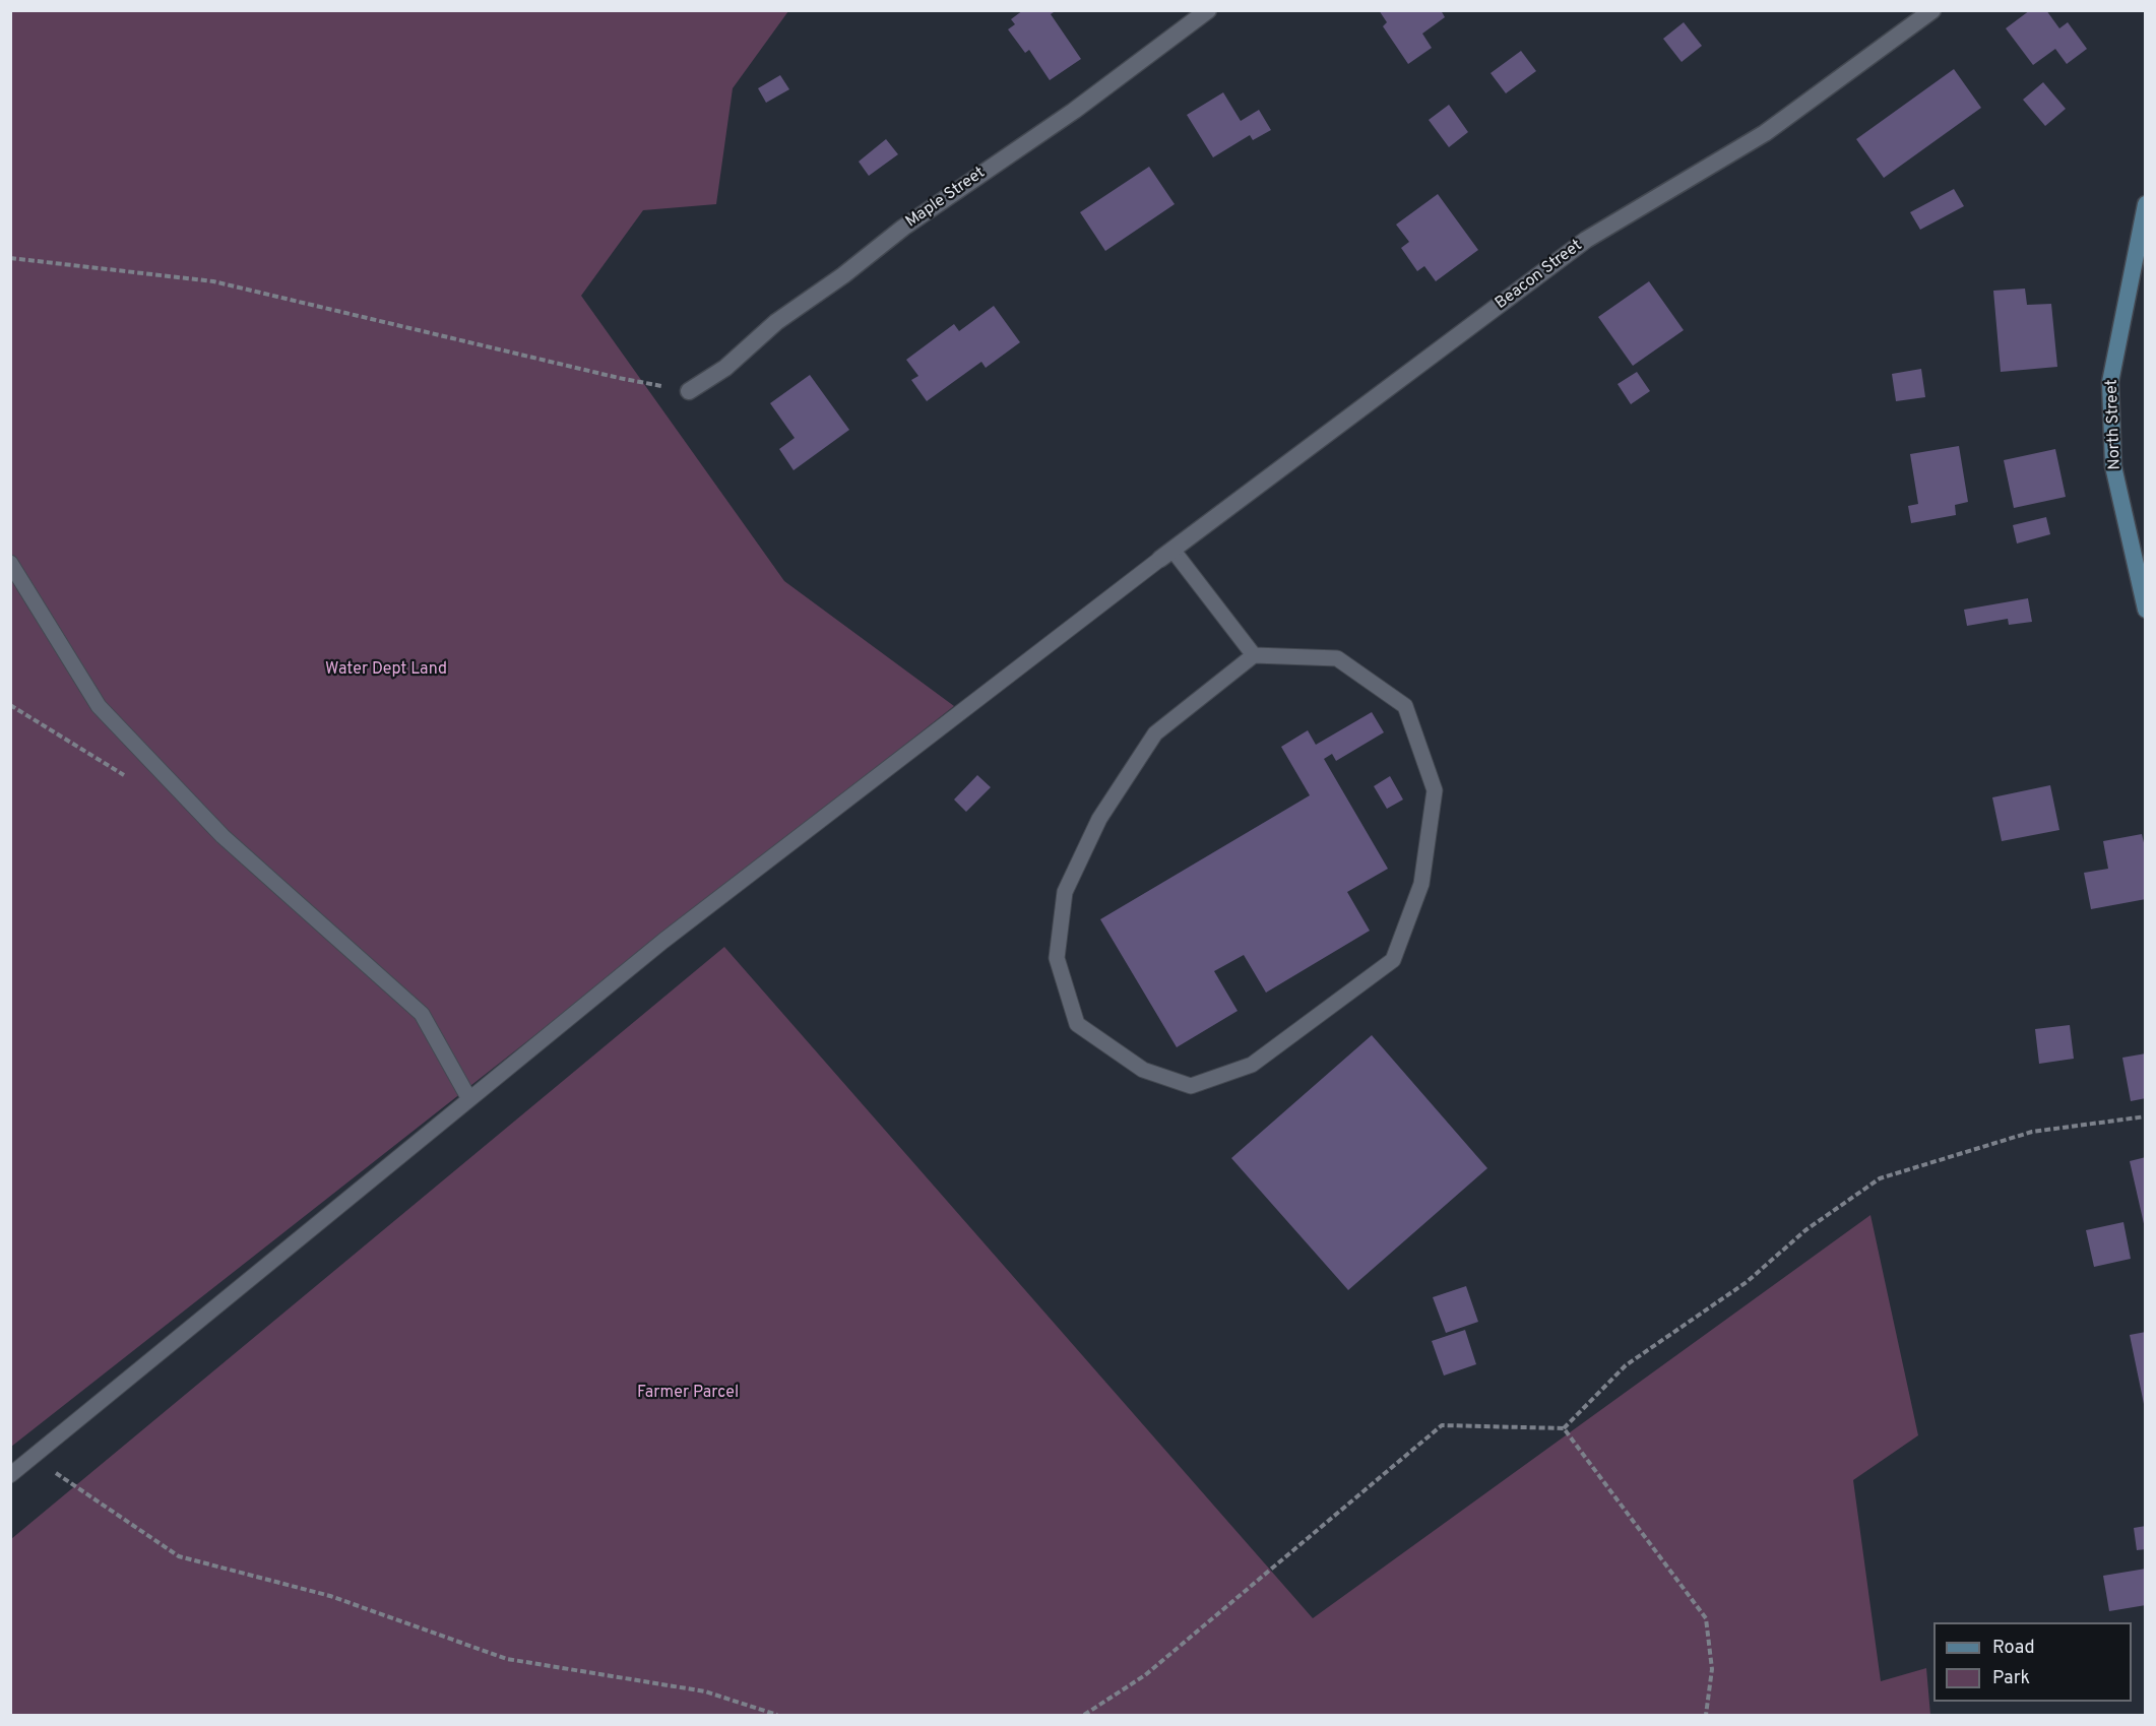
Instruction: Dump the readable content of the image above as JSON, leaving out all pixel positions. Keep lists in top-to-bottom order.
{
  "streets": {
    "main road": ["North Street"],
    "street": ["Maple Street", "Beacon Street"]
  },
  "parks": ["Water Dept Land", "Farmer Parcel"],
  "legend": ["Road", "Park"]
}
